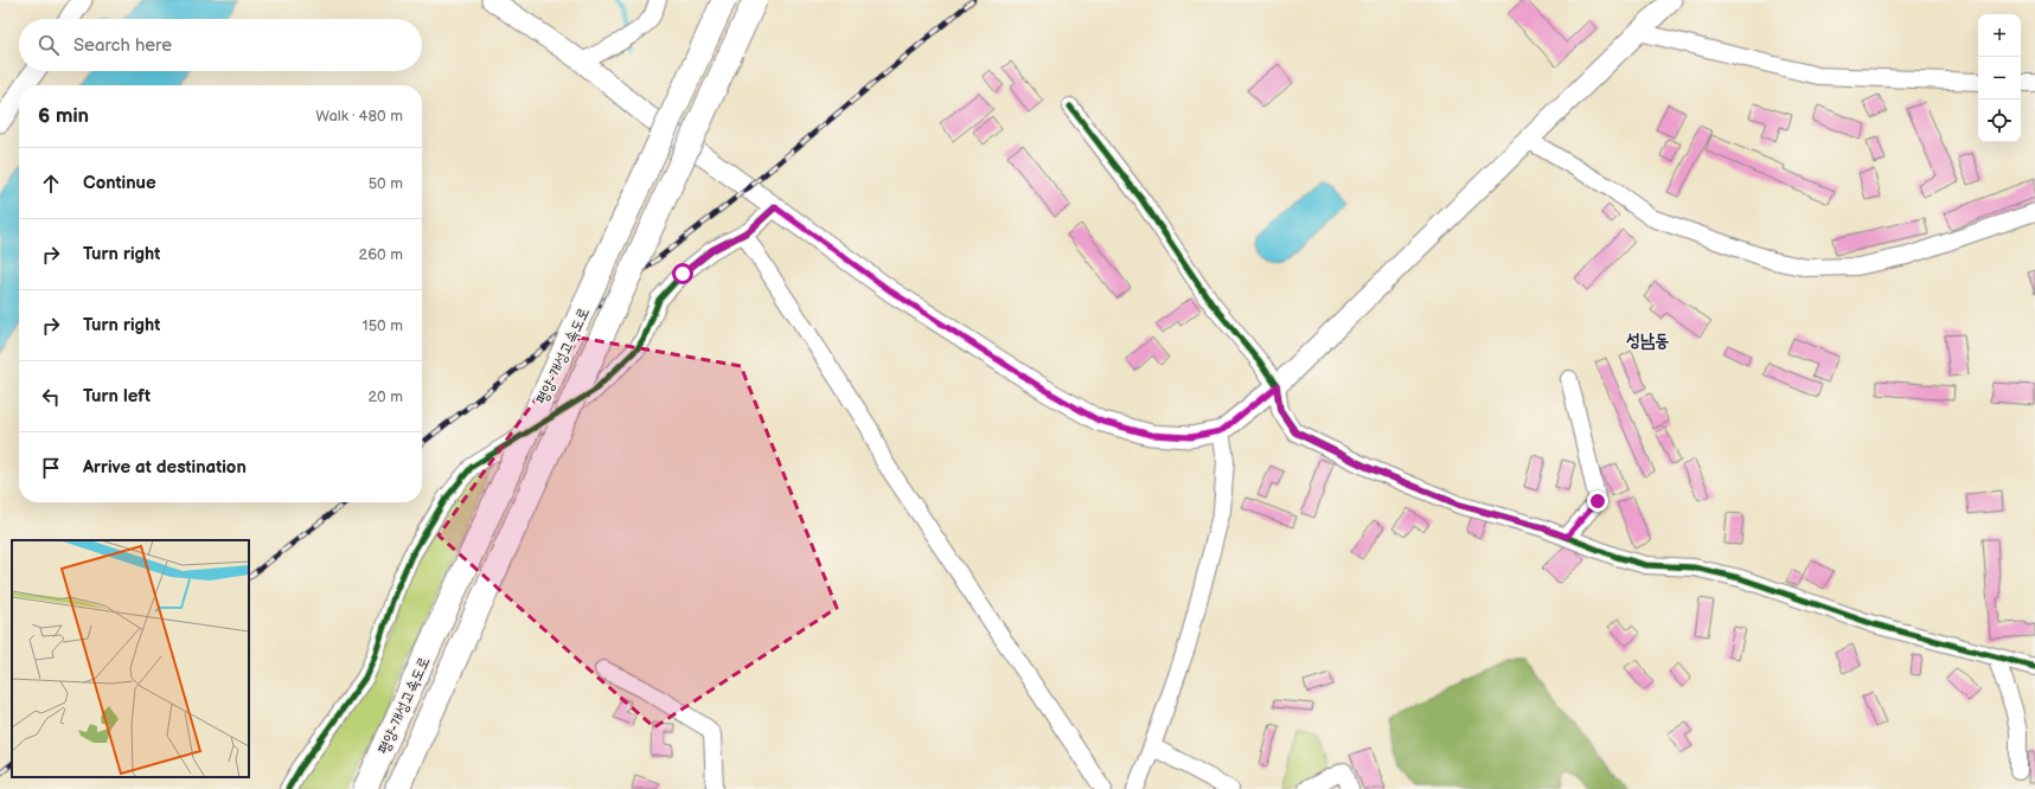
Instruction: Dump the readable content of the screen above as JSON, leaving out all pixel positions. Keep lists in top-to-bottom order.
{
  "streets": {
    "highway": ["평양-개성고속도로"]
  },
  "districts": ["성남동"],
  "page": {
    "map_buttons": ["+", "−"],
    "search": "Search here",
    "heading": ["6 min", "Walk · 480 m"],
    "list": [
      ["Continue", "50 m"],
      ["Turn right", "260 m"],
      ["Turn right", "150 m"],
      ["Turn left", "20 m"],
      "Arrive at destination"
    ]
  }
}
